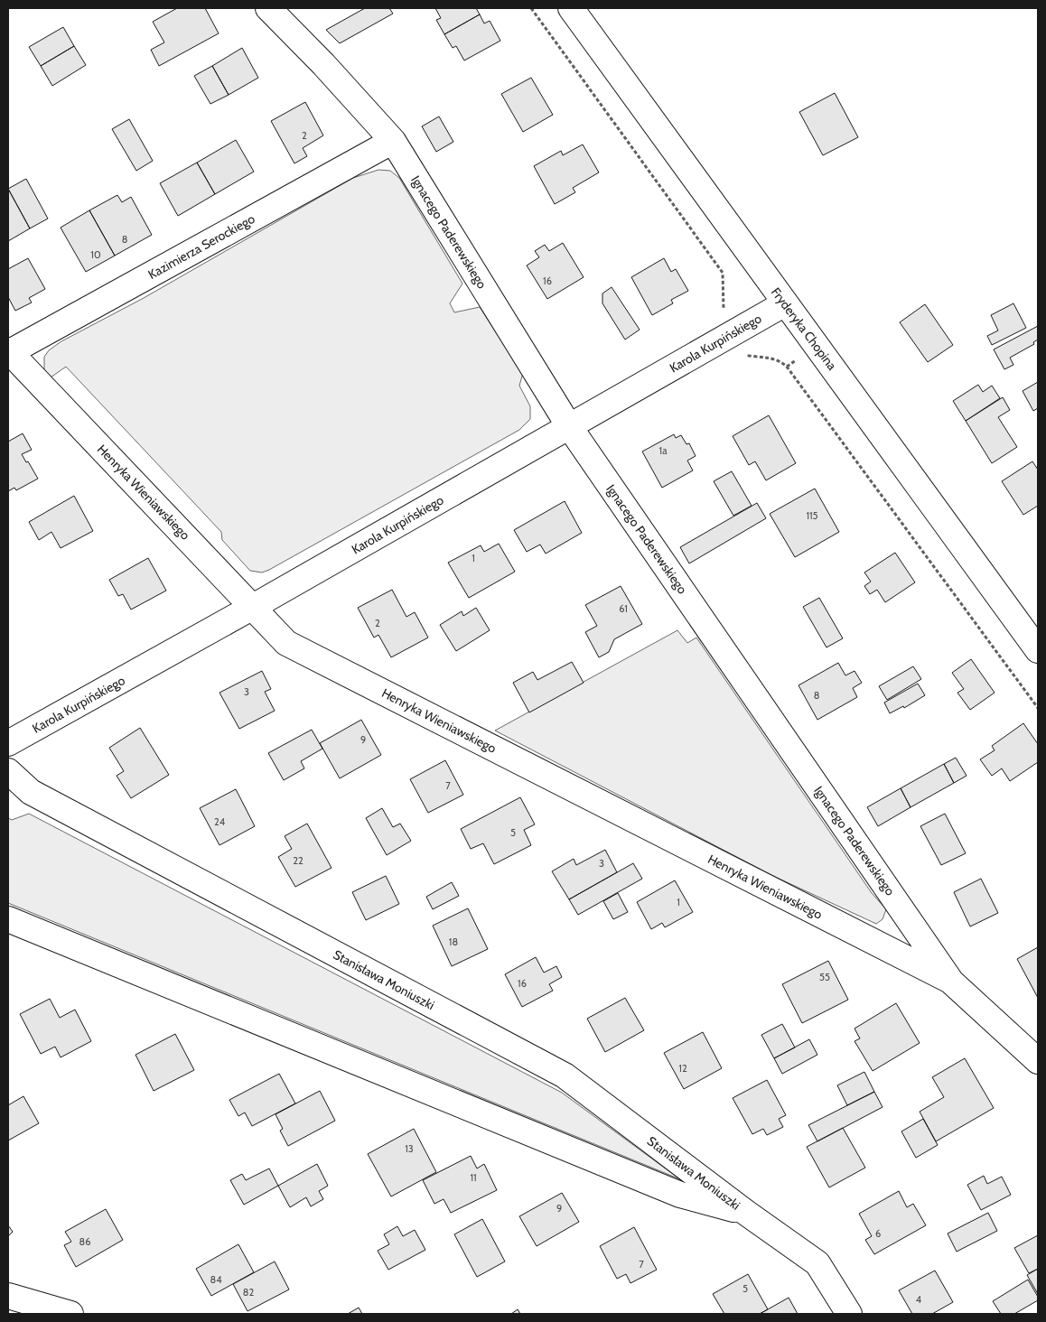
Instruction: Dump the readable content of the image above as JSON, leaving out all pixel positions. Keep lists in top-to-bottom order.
{
  "streets": {
    "street": [
      "Ignacego Paderewskiego",
      "Kazimierza Serockiego",
      "Fryderyka Chopina",
      "Karola Kurpińskiego",
      "Henryka Wieniawskiego",
      "Stanisława Moniuszki"
    ]
  },
  "crossings": [
    ["Ignacego Paderewskiego", "Kazimierza Serockiego"],
    ["Ignacego Paderewskiego", "Karola Kurpińskiego"],
    ["Ignacego Paderewskiego", "Henryka Wieniawskiego"],
    ["Kazimierza Serockiego", "Henryka Wieniawskiego"],
    ["Fryderyka Chopina", "Karola Kurpińskiego"],
    ["Karola Kurpińskiego", "Henryka Wieniawskiego"]
  ],
  "house_numbers": [
    "2",
    "8",
    "10",
    "16",
    "1a",
    "115",
    "1",
    "61",
    "2",
    "3",
    "8",
    "9",
    "7",
    "24",
    "5",
    "22",
    "3",
    "1",
    "18",
    "55",
    "16",
    "12",
    "13",
    "11",
    "9",
    "6",
    "86",
    "7",
    "84",
    "5",
    "82",
    "4"
  ]
}
